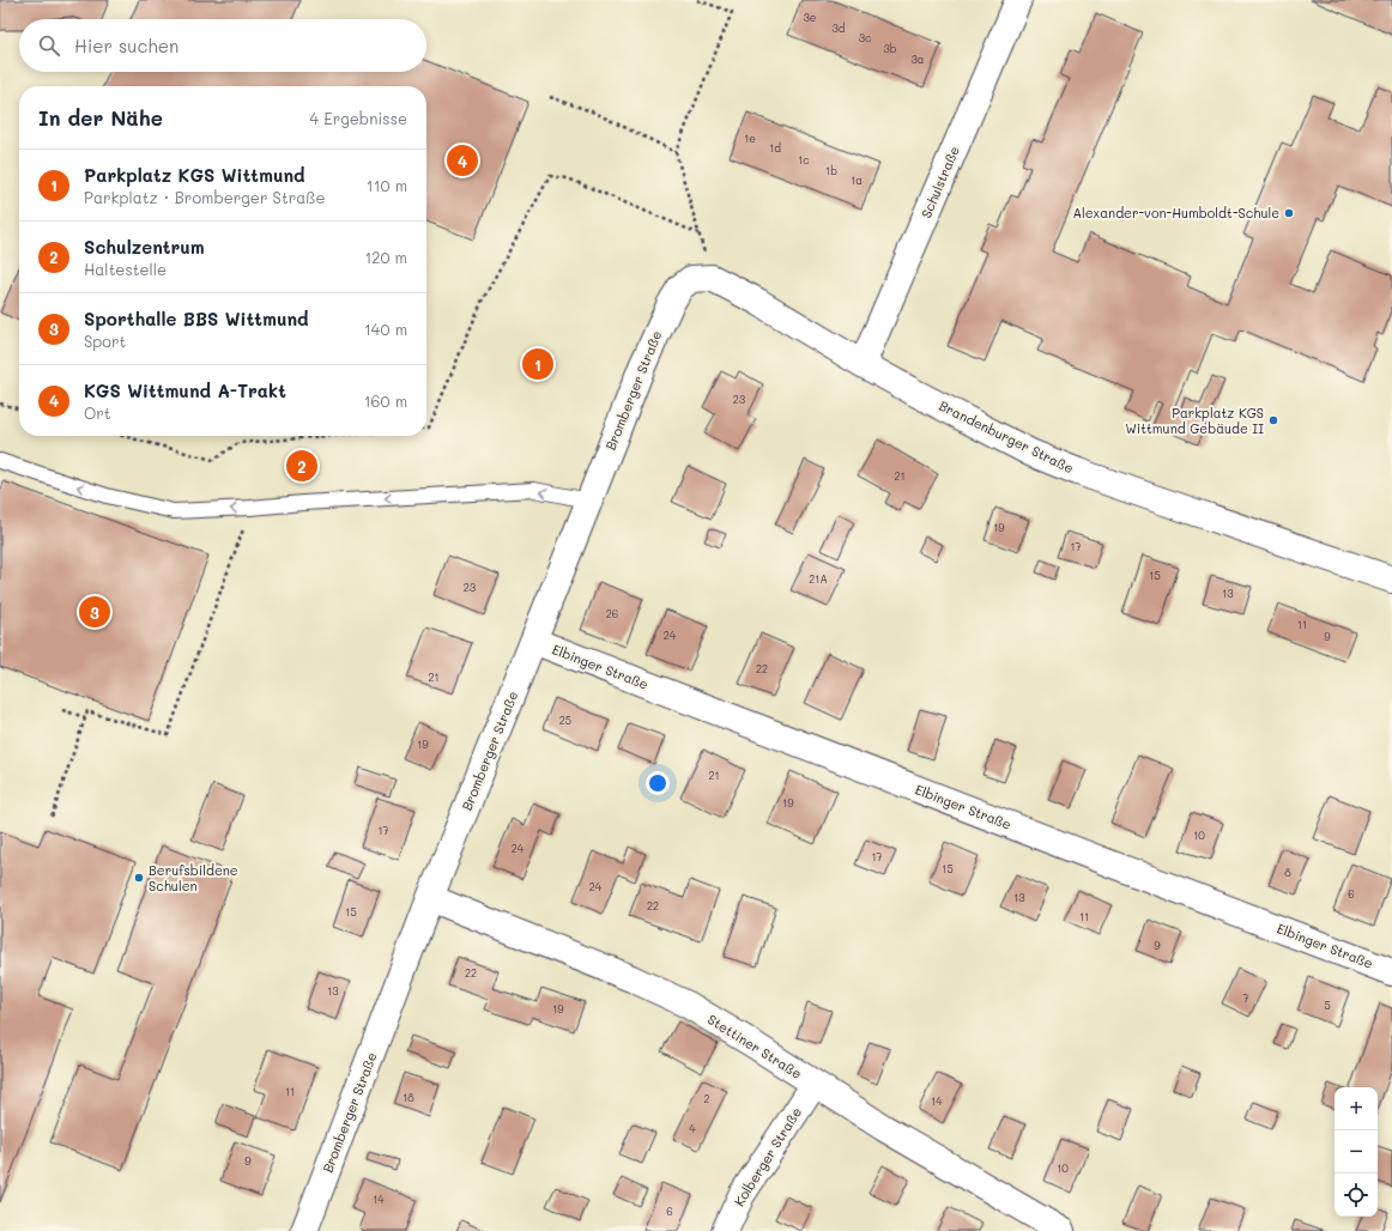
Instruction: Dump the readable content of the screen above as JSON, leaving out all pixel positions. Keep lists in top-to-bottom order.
{
  "streets": {
    "street": [
      "Schulstraße",
      "Bromberger Straße",
      "Brandenburger Straße",
      "Elbinger Straße",
      "Stettiner Straße",
      "Kolberger Straße"
    ]
  },
  "crossings": [
    ["Schulstraße", "Brandenburger Straße"],
    ["Bromberger Straße", "Brandenburger Straße"],
    ["Bromberger Straße", "Elbinger Straße"],
    ["Bromberger Straße", "Stettiner Straße"],
    ["Stettiner Straße", "Kolberger Straße"]
  ],
  "places": ["Alexander-von-Humboldt-Schule", "Parkplatz KGS Wittmund Gebäude II", "Berufsbildene Schulen"],
  "house_numbers": [
    "3e",
    "3d",
    "3c",
    "3b",
    "3a",
    "1e",
    "1d",
    "1c",
    "1b",
    "1a",
    "23",
    "21",
    "19",
    "17",
    "15",
    "21A",
    "23",
    "13",
    "26",
    "11",
    "24",
    "9",
    "22",
    "21",
    "25",
    "19",
    "21",
    "19",
    "17",
    "10",
    "24",
    "17",
    "15",
    "8",
    "24",
    "6",
    "13",
    "22",
    "15",
    "11",
    "9",
    "22",
    "13",
    "7",
    "5",
    "19",
    "11",
    "18",
    "2",
    "14",
    "4",
    "9",
    "10",
    "14",
    "6"
  ],
  "page": {
    "search": "Hier suchen",
    "heading": ["In der Nähe", "4 Ergebnisse"],
    "pins": [
      "4",
      "1",
      "2",
      "3"
    ],
    "list": [
      {
        "mark": "1",
        "name": "Parkplatz KGS Wittmund",
        "note": "Parkplatz · Bromberger Straße",
        "value": "110 m"
      },
      {
        "mark": "2",
        "name": "Schulzentrum",
        "note": "Haltestelle",
        "value": "120 m"
      },
      {
        "mark": "3",
        "name": "Sporthalle BBS Wittmund",
        "note": "Sport",
        "value": "140 m"
      },
      {
        "mark": "4",
        "name": "KGS Wittmund A-Trakt",
        "note": "Ort",
        "value": "160 m"
      }
    ],
    "map_buttons": ["+", "−"]
  }
}
